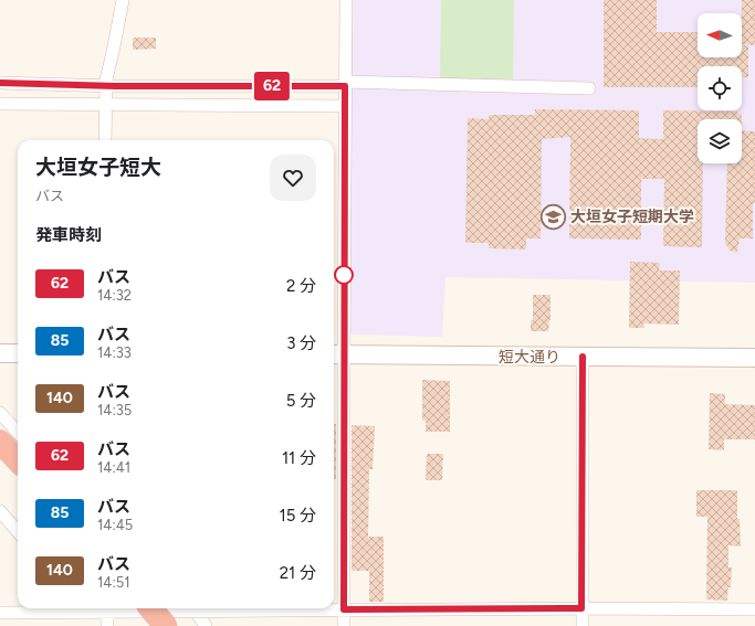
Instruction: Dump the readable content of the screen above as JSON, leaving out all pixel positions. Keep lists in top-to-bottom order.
{
  "streets": {
    "street": ["短大通り"]
  },
  "places": {
    "school or university": ["大垣女子短期大学"]
  },
  "lines": ["bus line 62"],
  "north": "left",
  "page": {
    "on_map": "62",
    "heading": [
      ["大垣女子短大", "バス"],
      "発車時刻"
    ],
    "list": [
      {
        "mark": "62",
        "name": "バス",
        "note": "14:32",
        "value": "2 分"
      },
      {
        "mark": "85",
        "name": "バス",
        "note": "14:33",
        "value": "3 分"
      },
      {
        "mark": "140",
        "name": "バス",
        "note": "14:35",
        "value": "5 分"
      },
      {
        "mark": "62",
        "name": "バス",
        "note": "14:41",
        "value": "11 分"
      },
      {
        "mark": "85",
        "name": "バス",
        "note": "14:45",
        "value": "15 分"
      },
      {
        "mark": "140",
        "name": "バス",
        "note": "14:51",
        "value": "21 分"
      }
    ]
  }
}
